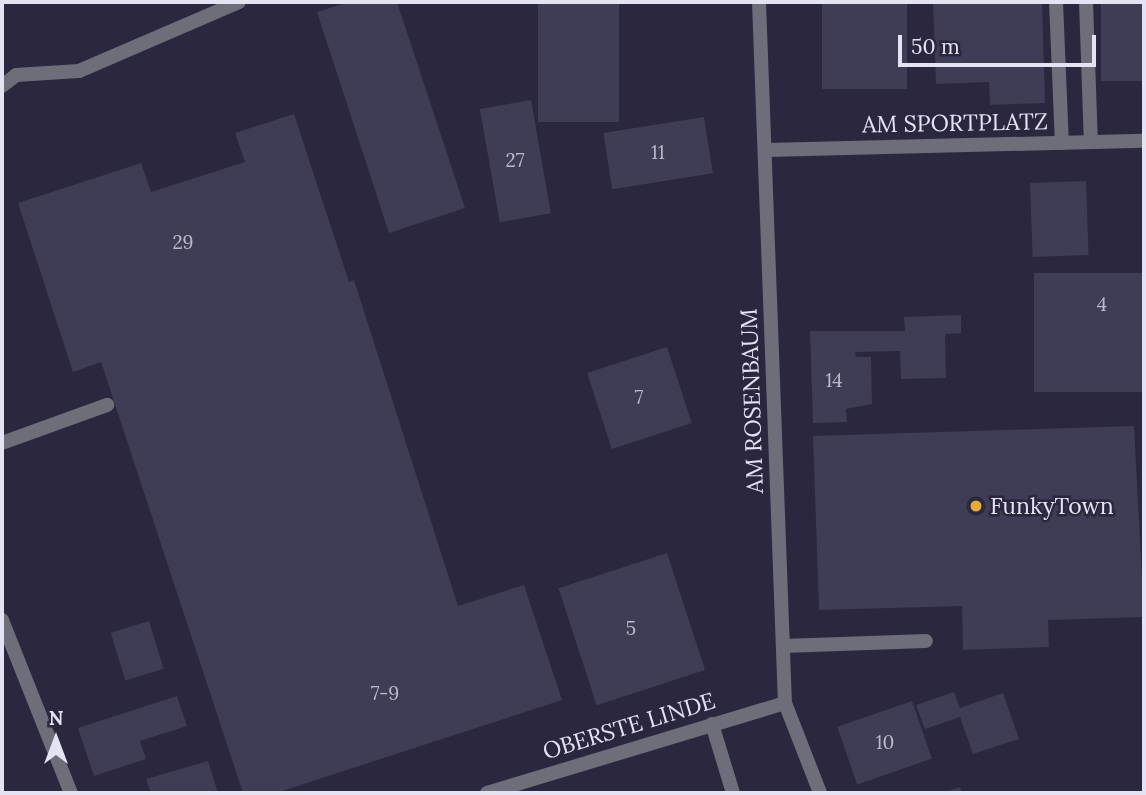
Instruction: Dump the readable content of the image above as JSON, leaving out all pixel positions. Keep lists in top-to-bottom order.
{
  "streets": {
    "street": ["AM SPORTPLATZ", "AM ROSENBAUM", "OBERSTE LINDE"]
  },
  "crossings": [
    ["AM SPORTPLATZ", "AM ROSENBAUM"],
    ["AM ROSENBAUM", "OBERSTE LINDE"]
  ],
  "places": ["FunkyTown"],
  "house_numbers": [
    "11",
    "27",
    "29",
    "4",
    "14",
    "7",
    "5",
    "7-9",
    "10"
  ],
  "scale_bar": "50 m",
  "north": "top"
}
